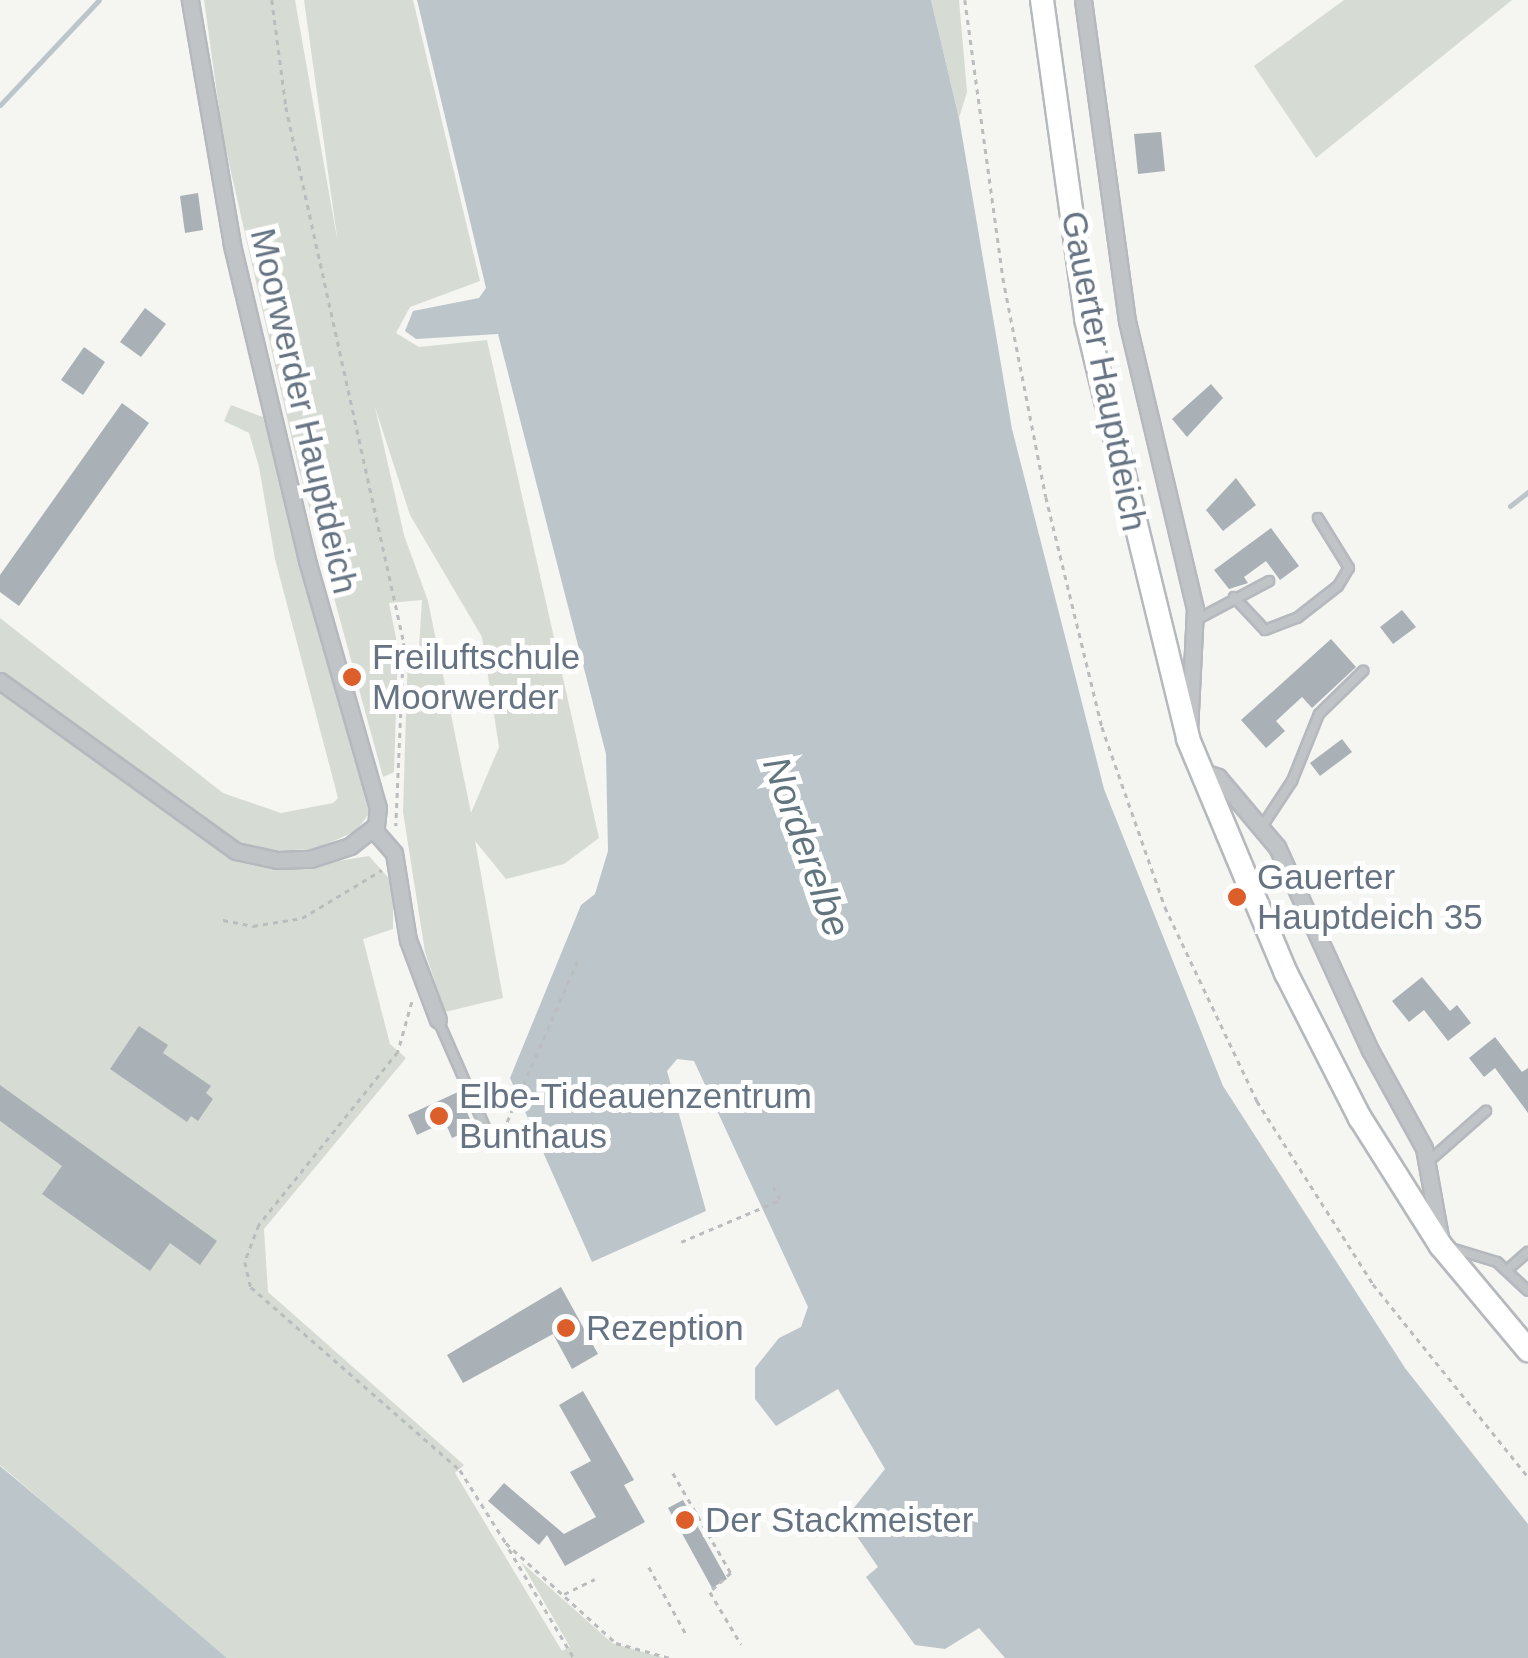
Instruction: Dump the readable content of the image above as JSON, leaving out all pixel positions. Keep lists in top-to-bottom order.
{
  "streets": {
    "street": ["Gauerter Hauptdeich", "Moorwerder Hauptdeich"]
  },
  "water": ["Norderelbe"],
  "places": [
    "Freiluftschule Moorwerder",
    "Gauerter Hauptdeich 35",
    "Elbe-Tideauenzentrum Bunthaus",
    "Rezeption",
    "Der Stackmeister"
  ]
}
